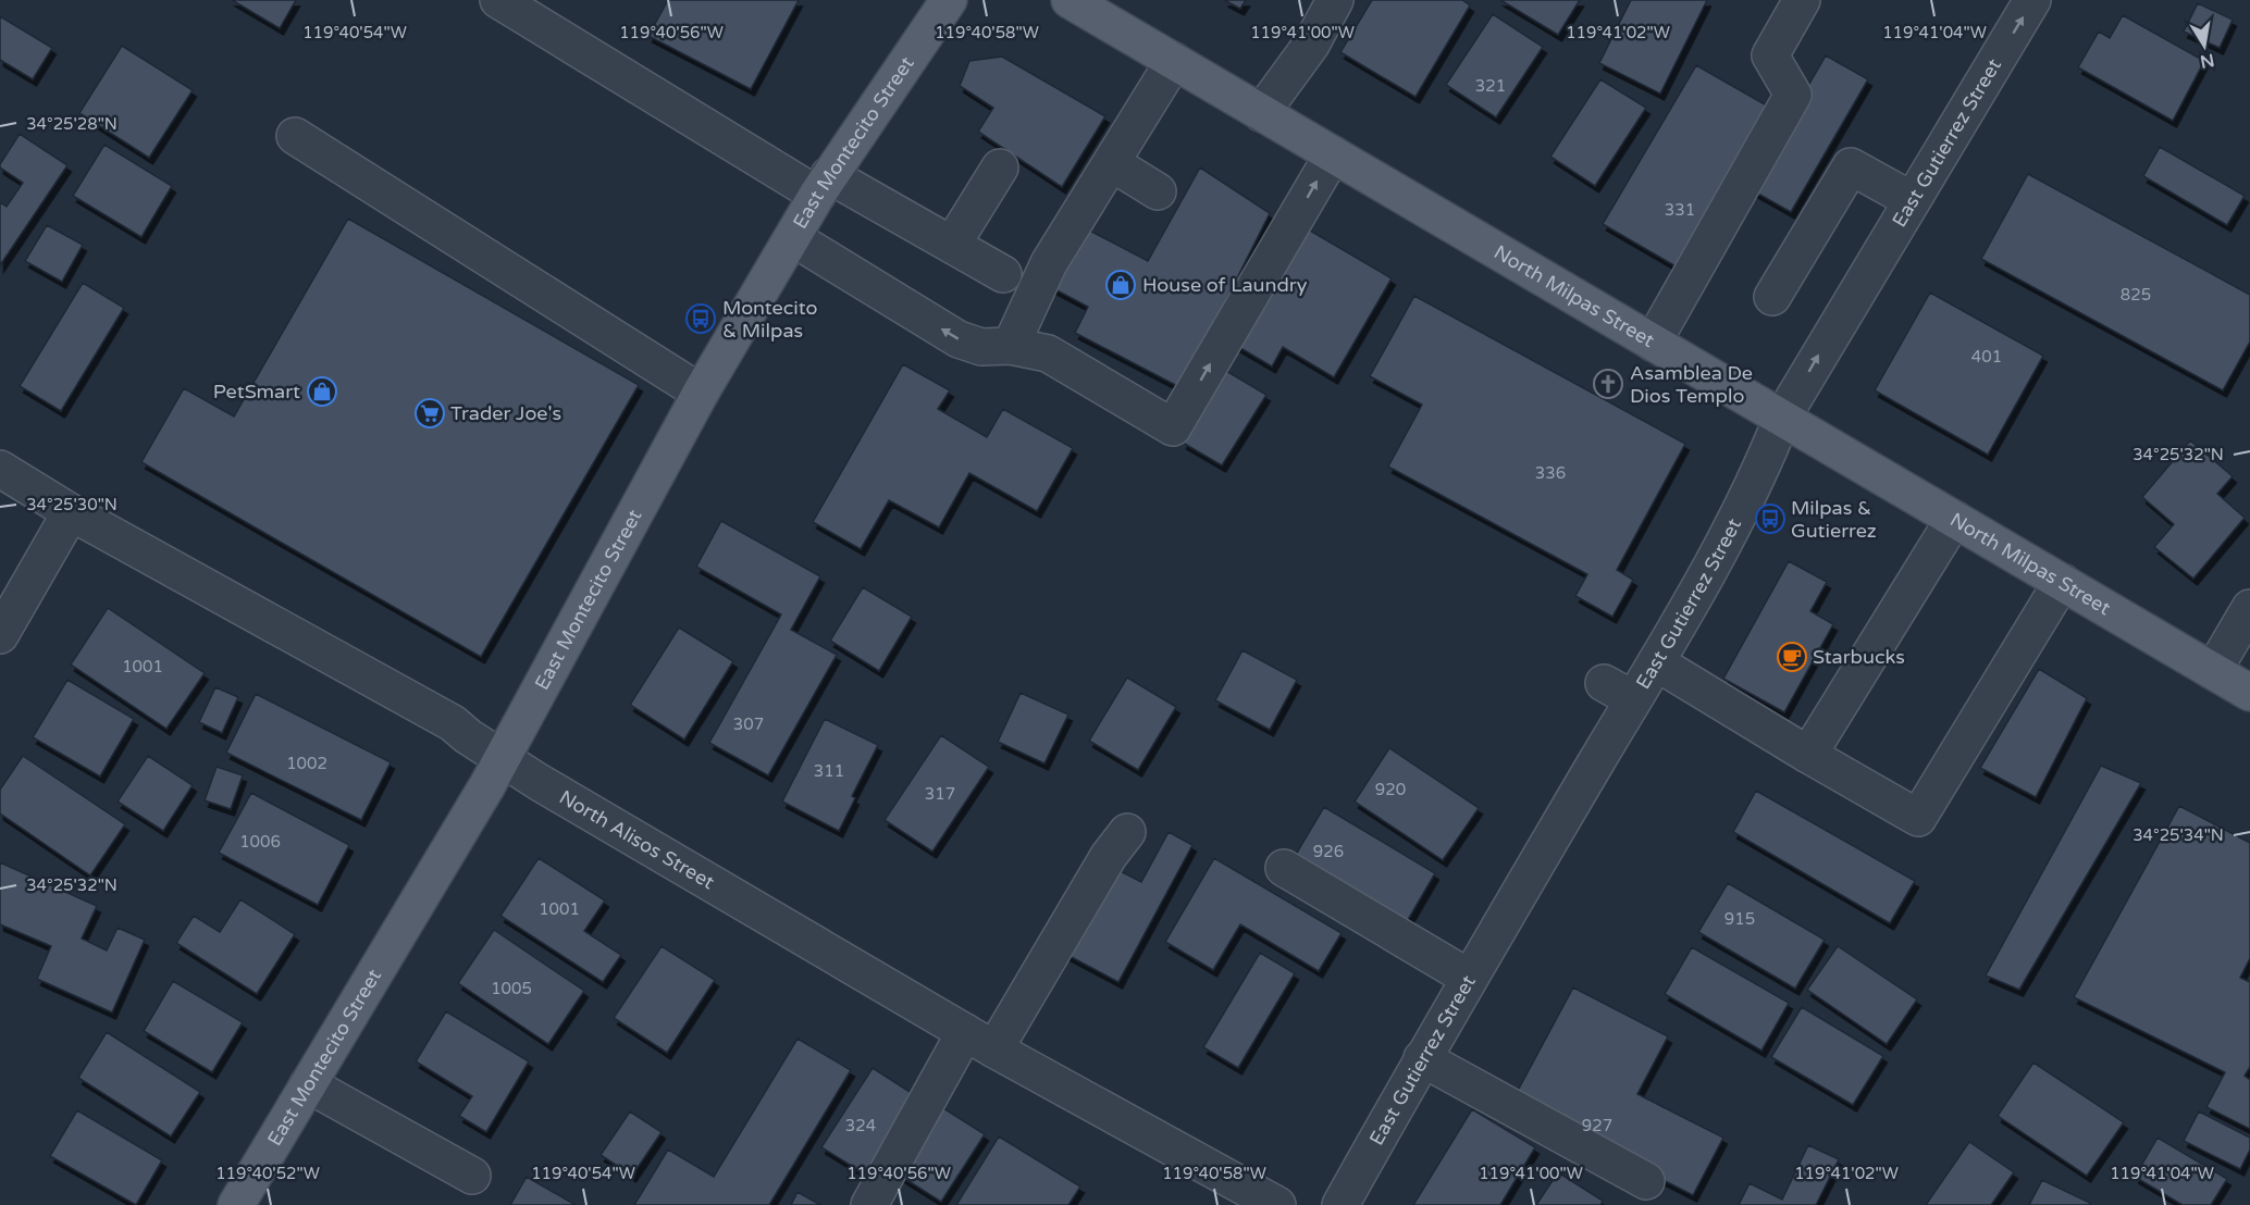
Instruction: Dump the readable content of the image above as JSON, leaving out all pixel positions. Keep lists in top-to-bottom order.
{
  "streets": {
    "main road": ["East Montecito Street", "North Milpas Street"],
    "street": ["East Gutierrez Street", "North Alisos Street"]
  },
  "crossings": [
    ["East Gutierrez Street", "North Milpas Street"],
    ["East Montecito Street", "North Alisos Street"]
  ],
  "places": {
    "shop": ["House of Laundry", "PetSmart"],
    "bus stop": ["Montecito & Milpas", "Milpas & Gutierrez"],
    "church": ["Asamblea De Dios Templo"],
    "supermarket": ["Trader Joe's"],
    "cafe": ["Starbucks"]
  },
  "house_numbers": [
    "321",
    "331",
    "825",
    "401",
    "336",
    "1001",
    "307",
    "1002",
    "311",
    "920",
    "317",
    "1006",
    "926",
    "1001",
    "915",
    "1005",
    "324",
    "927"
  ],
  "north": "bottom",
  "coordinates": [
    "119°40'54\"W",
    "119°40'56\"W",
    "119°40'58\"W",
    "119°41'00\"W",
    "119°41'02\"W",
    "119°41'04\"W",
    "34°25'28\"N",
    "34°25'32\"N",
    "34°25'30\"N",
    "34°25'34\"N",
    "119°40'52\"W"
  ]
}
